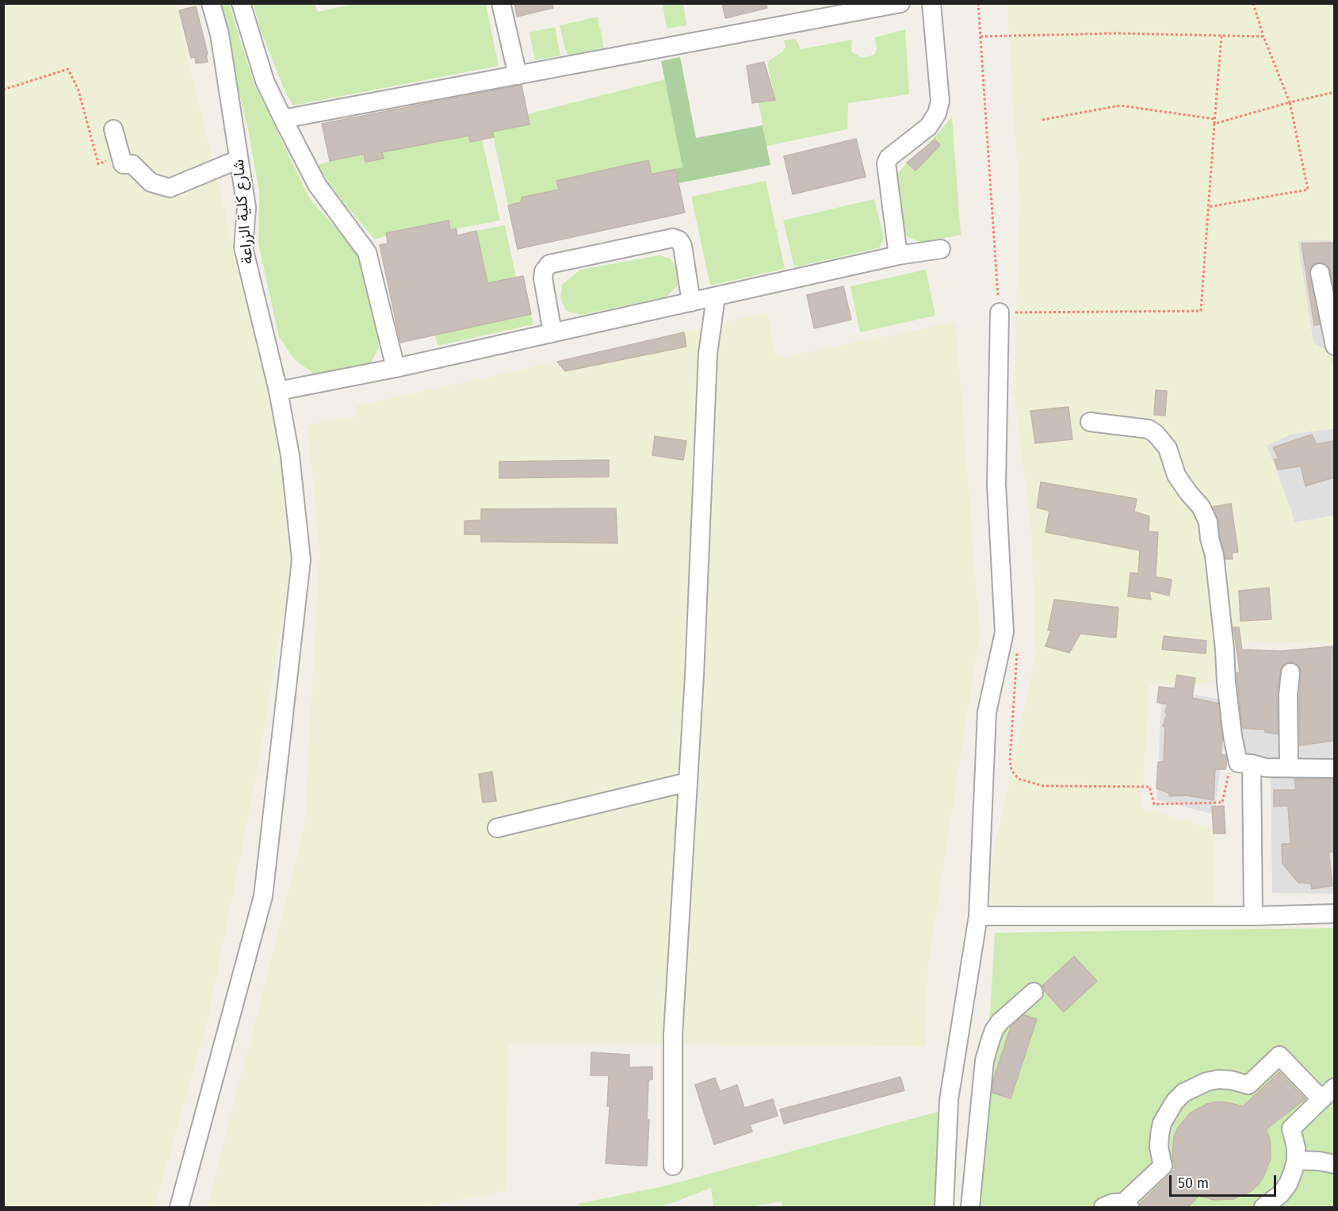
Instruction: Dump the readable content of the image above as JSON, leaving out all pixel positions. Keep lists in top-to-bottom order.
{
  "streets": {
    "street": ["شارع كلية الزراعة"]
  },
  "scale_bar": "50 m"
}
